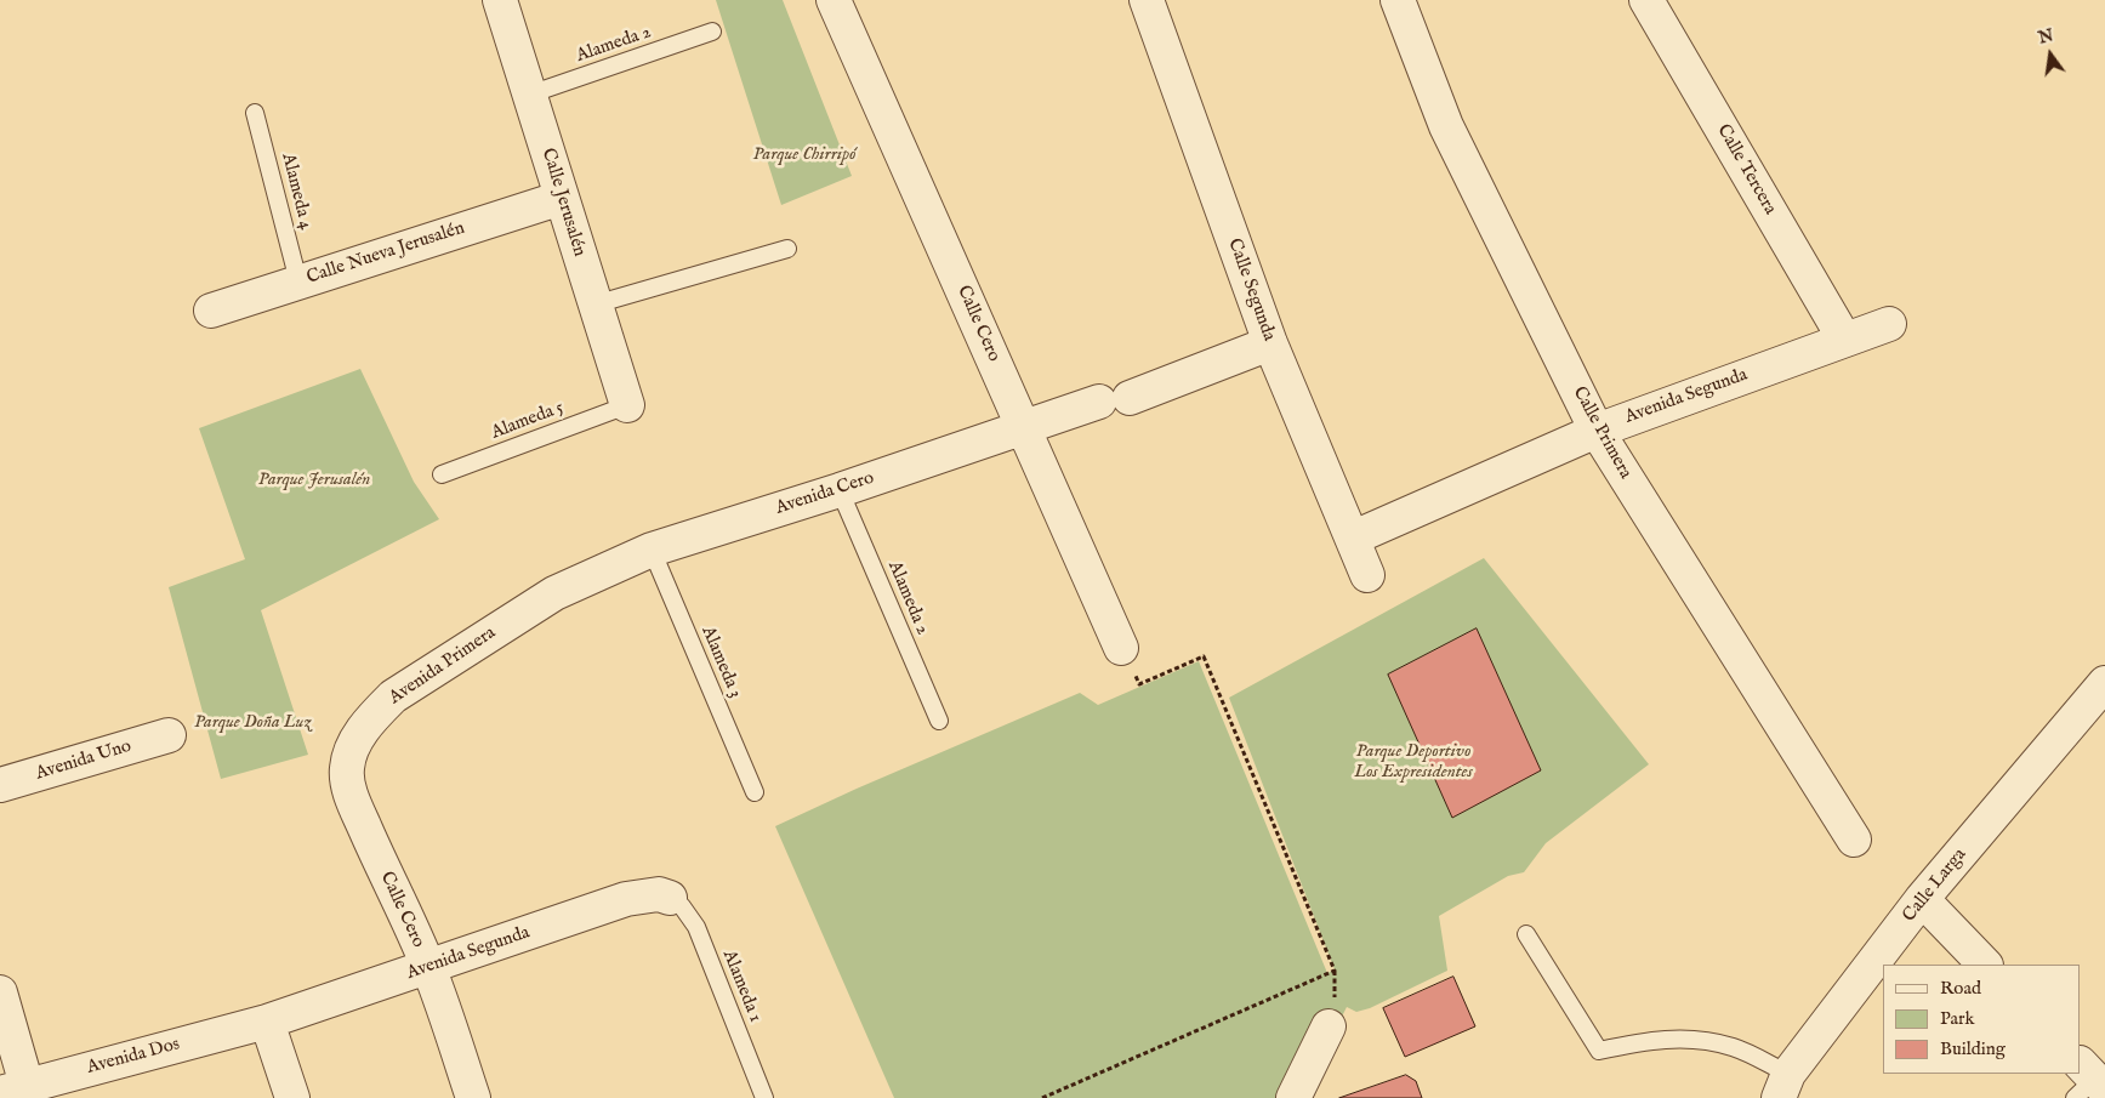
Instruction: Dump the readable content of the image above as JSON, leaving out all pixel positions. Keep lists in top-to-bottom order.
{
  "streets": {
    "street": [
      "Calle Tercera",
      "Calle Jerusalén",
      "Calle Nueva Jerusalén",
      "Calle Segunda",
      "Calle Cero",
      "Avenida Segunda",
      "Calle Primera",
      "Avenida Cero",
      "Avenida Primera",
      "Avenida Uno",
      "Calle Larga",
      "Avenida Dos"
    ],
    "lane": [
      "Alameda 2",
      "Alameda 4",
      "Alameda 5",
      "Alameda 3",
      "Alameda 1"
    ]
  },
  "crossings": [
    ["Alameda 2", "Calle Jerusalén"],
    ["Alameda 2", "Avenida Cero"],
    ["Calle Tercera", "Avenida Segunda"],
    ["Alameda 4", "Calle Nueva Jerusalén"],
    ["Calle Jerusalén", "Calle Nueva Jerusalén"],
    ["Calle Jerusalén", "Alameda 5"],
    ["Calle Segunda", "Avenida Segunda"],
    ["Calle Segunda", "Avenida Cero"],
    ["Calle Cero", "Avenida Segunda"],
    ["Calle Cero", "Avenida Cero"],
    ["Calle Cero", "Avenida Primera"],
    ["Avenida Segunda", "Calle Primera"],
    ["Avenida Segunda", "Alameda 1"],
    ["Avenida Segunda", "Avenida Dos"],
    ["Avenida Cero", "Alameda 3"],
    ["Avenida Cero", "Avenida Primera"]
  ],
  "parks": [
    "Parque Chirripó",
    "Parque Jerusalén",
    "Parque Doña Luz",
    "Parque Deportivo Los Expresidentes"
  ],
  "legend": ["Road", "Park", "Building"],
  "north": "top"
}
